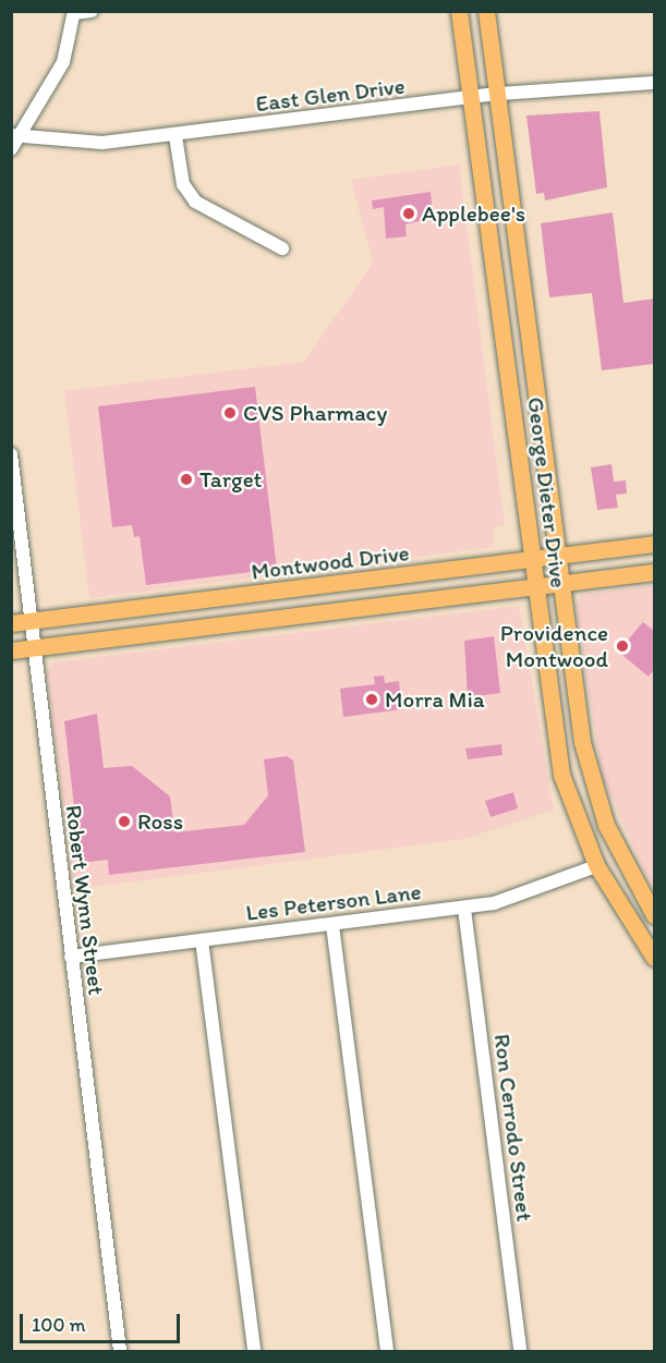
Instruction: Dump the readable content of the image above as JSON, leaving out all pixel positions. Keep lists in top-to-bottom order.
{
  "streets": {
    "main road": ["George Dieter Drive", "Montwood Drive"],
    "street": [
      "East Glen Drive",
      "Robert Wynn Street",
      "Les Peterson Lane",
      "Ron Cerrodo Street"
    ]
  },
  "crossings": [
    ["East Glen Drive", "George Dieter Drive"],
    ["George Dieter Drive", "Montwood Drive"],
    ["George Dieter Drive", "Les Peterson Lane"],
    ["Montwood Drive", "Robert Wynn Street"],
    ["Robert Wynn Street", "Les Peterson Lane"],
    ["Les Peterson Lane", "Ron Cerrodo Street"]
  ],
  "places": [
    "Applebee's",
    "CVS Pharmacy",
    "Target",
    "Providence Montwood",
    "Morra Mia",
    "Ross"
  ],
  "scale_bar": "100 m"
}
